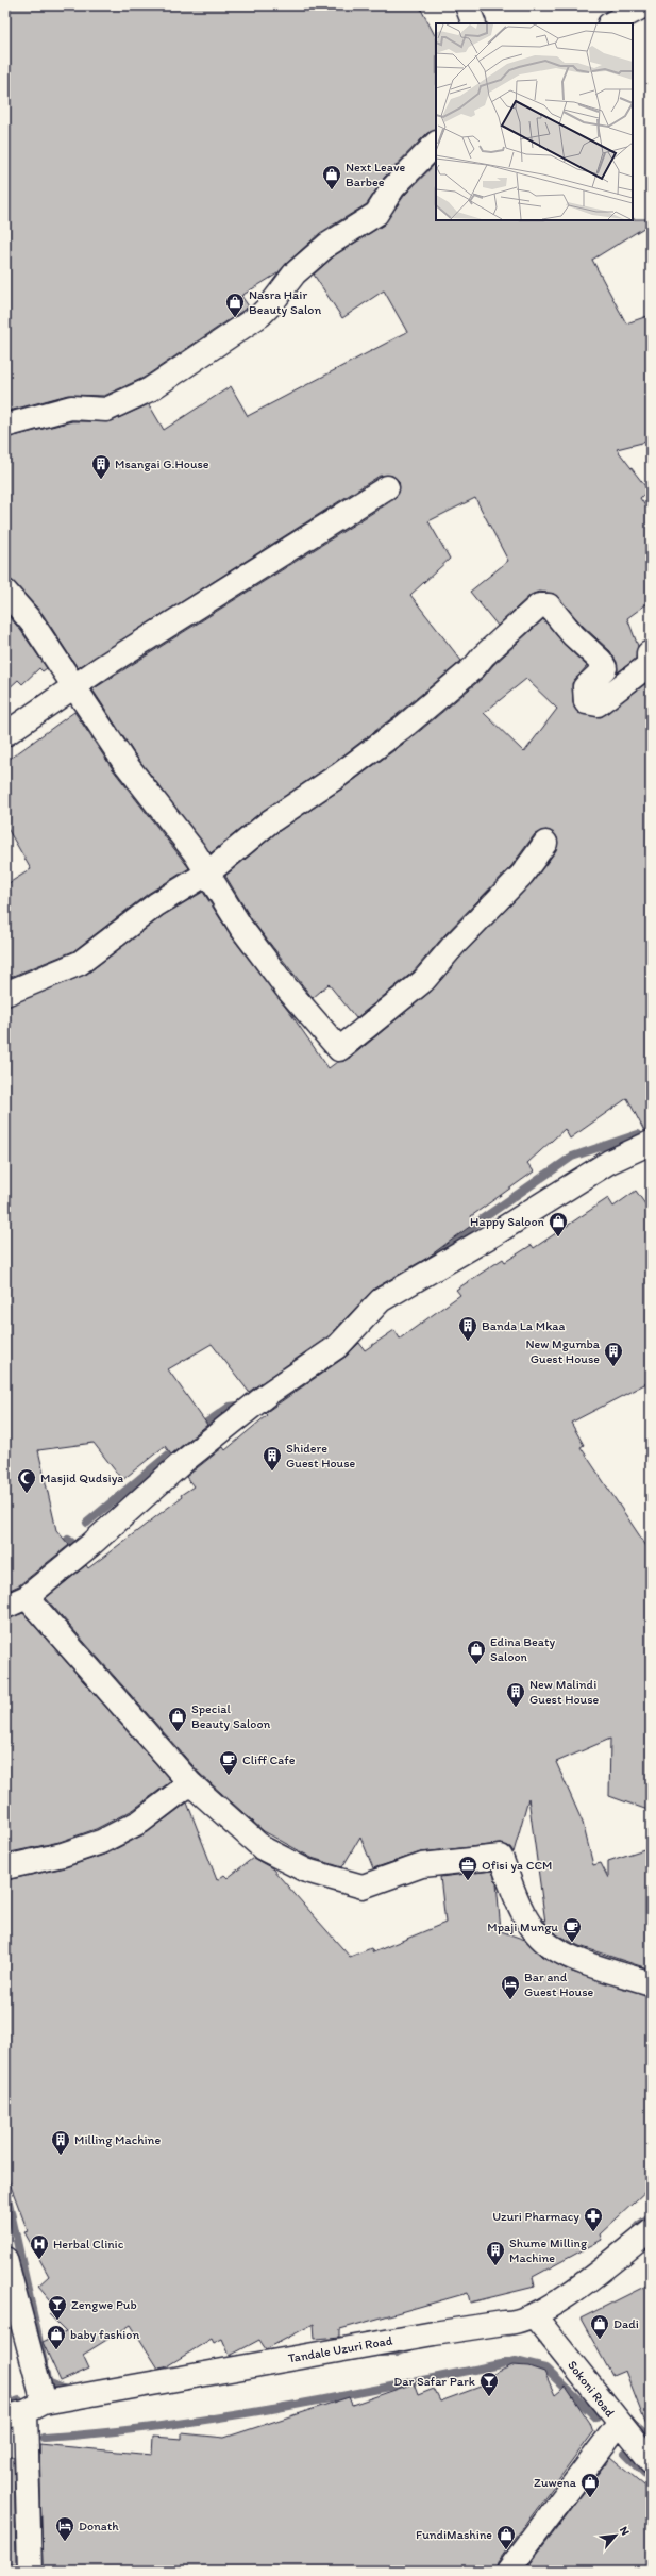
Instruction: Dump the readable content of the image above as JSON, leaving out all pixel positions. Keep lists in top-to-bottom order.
{
  "streets": {
    "street": ["Tandale Uzuri Road", "Sokoni Road"]
  },
  "crossings": [
    ["Tandale Uzuri Road", "Sokoni Road"]
  ],
  "places": {
    "shop": [
      "Next Leave Barbee",
      "Nasra Hair Beauty Salon",
      "Happy Saloon",
      "Edina Beaty Saloon",
      "Special Beauty Saloon",
      "Dadi",
      "baby fashion",
      "Zuwena",
      "FundiMashine"
    ],
    "building": [
      "Msangai G.House",
      "Banda La Mkaa",
      "New Mgumba Guest House",
      "Shidere Guest House",
      "New Malindi Guest House",
      "Milling Machine",
      "Shume Milling Machine"
    ],
    "mosque": ["Masjid Qudsiya"],
    "cafe": ["Cliff Cafe", "Mpaji Mungu"],
    "office": ["Ofisi ya CCM"],
    "hotel": ["Bar and Guest House", "Donath"],
    "pharmacy": ["Uzuri Pharmacy"],
    "hospital": ["Herbal Clinic"],
    "bar": ["Zengwe Pub", "Dar Safar Park"]
  },
  "north": "top right"
}
